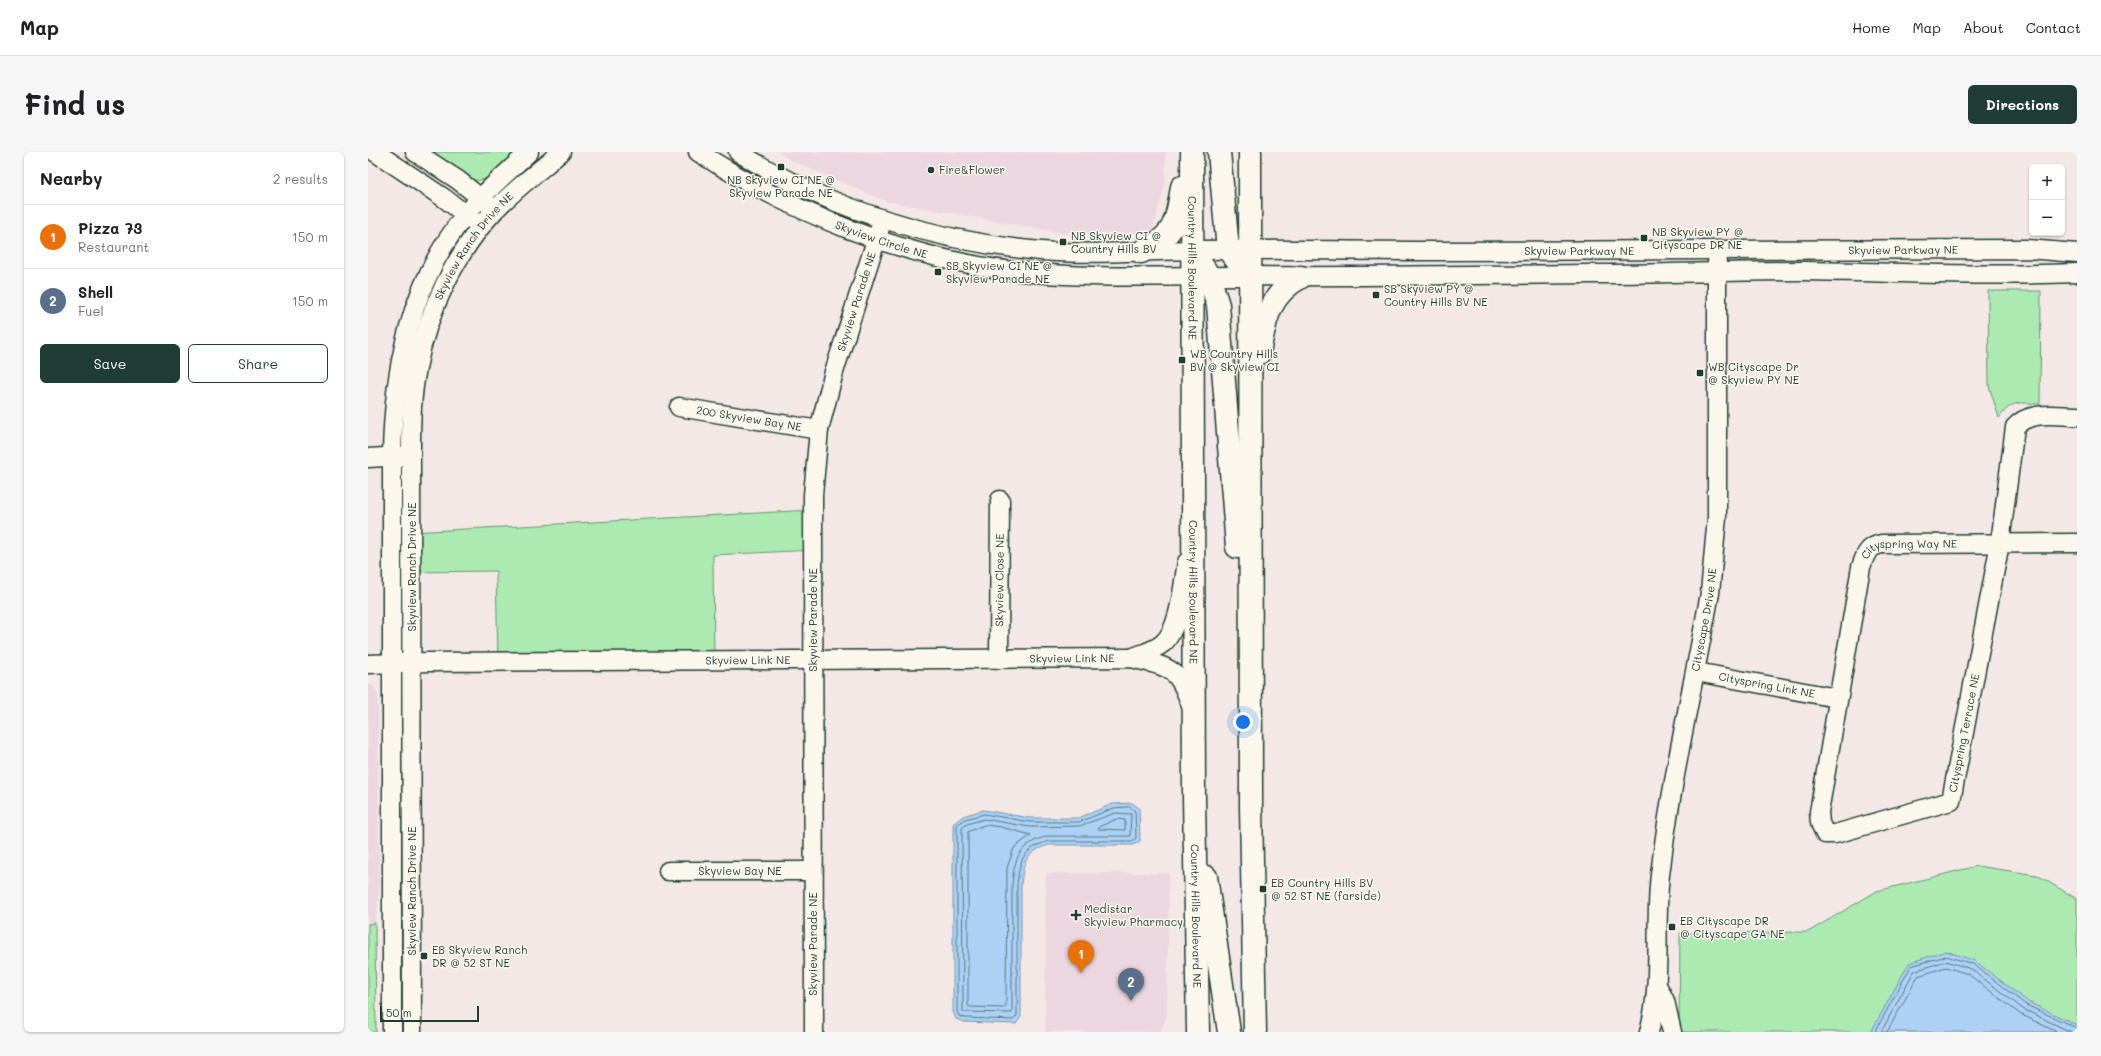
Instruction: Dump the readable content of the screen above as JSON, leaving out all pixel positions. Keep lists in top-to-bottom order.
{
  "streets": {
    "main road": ["Country Hills Boulevard NE"],
    "street": [
      "Skyview Circle NE",
      "Skyview Ranch Drive NE",
      "Skyview Parkway NE",
      "Skyview Parade NE",
      "200 Skyview Bay NE",
      "Cityspring Way NE",
      "Skyview Close NE",
      "Cityscape Drive NE",
      "Skyview Link NE",
      "Cityspring Link NE",
      "Cityspring Terrace NE",
      "Skyview Bay NE"
    ]
  },
  "crossings": [
    ["Skyview Circle NE", "Skyview Parkway NE"],
    ["Skyview Circle NE", "Country Hills Boulevard NE"],
    ["Skyview Circle NE", "Skyview Parade NE"],
    ["Skyview Ranch Drive NE", "Skyview Link NE"],
    ["Skyview Parkway NE", "Cityscape Drive NE"],
    ["Country Hills Boulevard NE", "Skyview Link NE"],
    ["Skyview Parade NE", "200 Skyview Bay NE"],
    ["Skyview Parade NE", "Skyview Link NE"],
    ["Skyview Parade NE", "Skyview Bay NE"],
    ["Cityspring Way NE", "Cityspring Link NE"],
    ["Cityspring Way NE", "Cityspring Terrace NE"],
    ["Skyview Close NE", "Skyview Link NE"],
    ["Cityscape Drive NE", "Cityspring Link NE"],
    ["Cityspring Link NE", "Cityspring Terrace NE"]
  ],
  "places": {
    "transit": [
      "NB Skyview CI NE @ Skyview Parade NE",
      "NB Skyview PY @ Cityscape DR NE",
      "NB Skyview CI @ Country Hills BV",
      "SB Skyview CI NE @ Skyview Parade NE",
      "SB Skyview PY @ Country Hills BV NE",
      "WB Country Hills BV @ Skyview CI",
      "WB Cityscape Dr @ Skyview PY NE",
      "EB Country Hills BV @ 52 ST NE (farside)",
      "EB Cityscape DR @ Cityscape GA NE",
      "EB Skyview Ranch DR @ 52 ST NE"
    ],
    "other": ["Fire&Flower"],
    "health": ["Medistar Skyview Pharmacy"]
  },
  "scale_bar": "50 m",
  "page": {
    "header": "Map",
    "nav": [
      "Home",
      "Map",
      "About",
      "Contact"
    ],
    "buttons": [
      "Directions",
      ["Save", "Share"]
    ],
    "title": "Find us",
    "heading": ["Nearby", "2 results"],
    "map_buttons": ["+", "−"],
    "list": [
      {
        "mark": "1",
        "name": "Pizza 73",
        "note": "Restaurant",
        "value": "150 m"
      },
      {
        "mark": "2",
        "name": "Shell",
        "note": "Fuel",
        "value": "150 m"
      }
    ],
    "pins": ["1", "2"],
    "scale": "50 m"
  }
}
